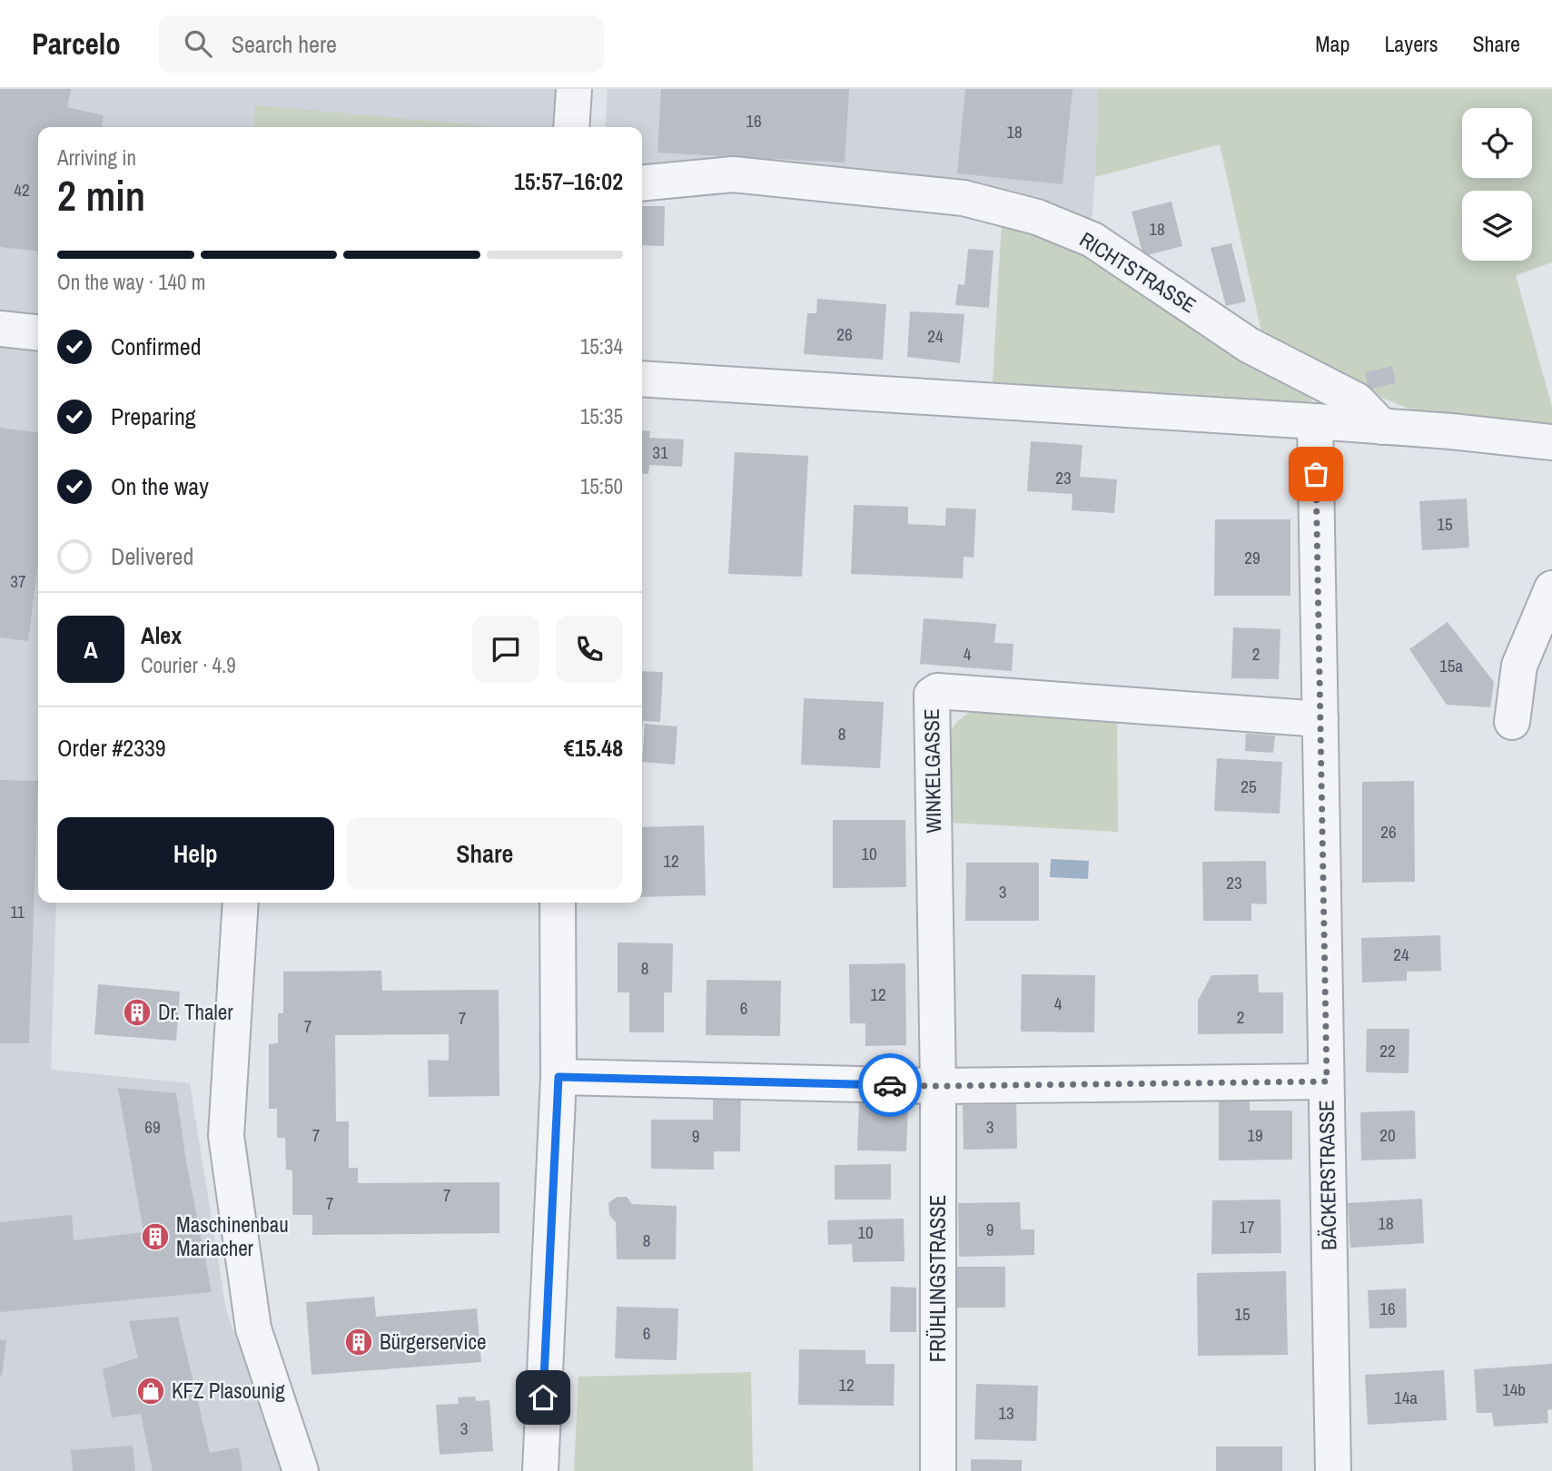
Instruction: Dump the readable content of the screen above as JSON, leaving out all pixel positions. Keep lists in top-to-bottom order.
{
  "streets": {
    "street": [
      "RICHTSTRASSE",
      "WINKELGASSE",
      "BÄCKERSTRASSE",
      "FRÜHLINGSTRASSE"
    ]
  },
  "crossings": [
    ["WINKELGASSE", "BÄCKERSTRASSE"],
    ["WINKELGASSE", "FRÜHLINGSTRASSE"]
  ],
  "places": {
    "building": ["Dr. Thaler", "Maschinenbau Mariacher", "Bürgerservice"],
    "shop": ["KFZ Plasounig"]
  },
  "house_numbers": [
    "16",
    "18",
    "42",
    "18",
    "26",
    "24",
    "31",
    "23",
    "15",
    "29",
    "37",
    "4",
    "2",
    "15a",
    "8",
    "25",
    "26",
    "10",
    "12",
    "23",
    "3",
    "11",
    "24",
    "8",
    "12",
    "4",
    "6",
    "2",
    "7",
    "7",
    "22",
    "69",
    "3",
    "7",
    "19",
    "20",
    "9",
    "7",
    "7",
    "18",
    "17",
    "9",
    "10",
    "8",
    "16",
    "15",
    "6",
    "12",
    "14b",
    "14a",
    "13",
    "3"
  ],
  "page": {
    "header": "Parcelo",
    "search": "Search here",
    "nav": ["Map", "Layers", "Share"],
    "heading": ["2 min", "Arriving in", "15:57–16:02"],
    "panel": [
      "Alex",
      "Courier · 4.9",
      "Order #2339",
      "€15.48"
    ],
    "bar": "On the way · 140 m",
    "list": [
      ["Confirmed", "15:34"],
      ["Preparing", "15:35"],
      ["On the way", "15:50"],
      "Delivered"
    ],
    "round": "A",
    "buttons": ["Help", "Share"]
  }
}
